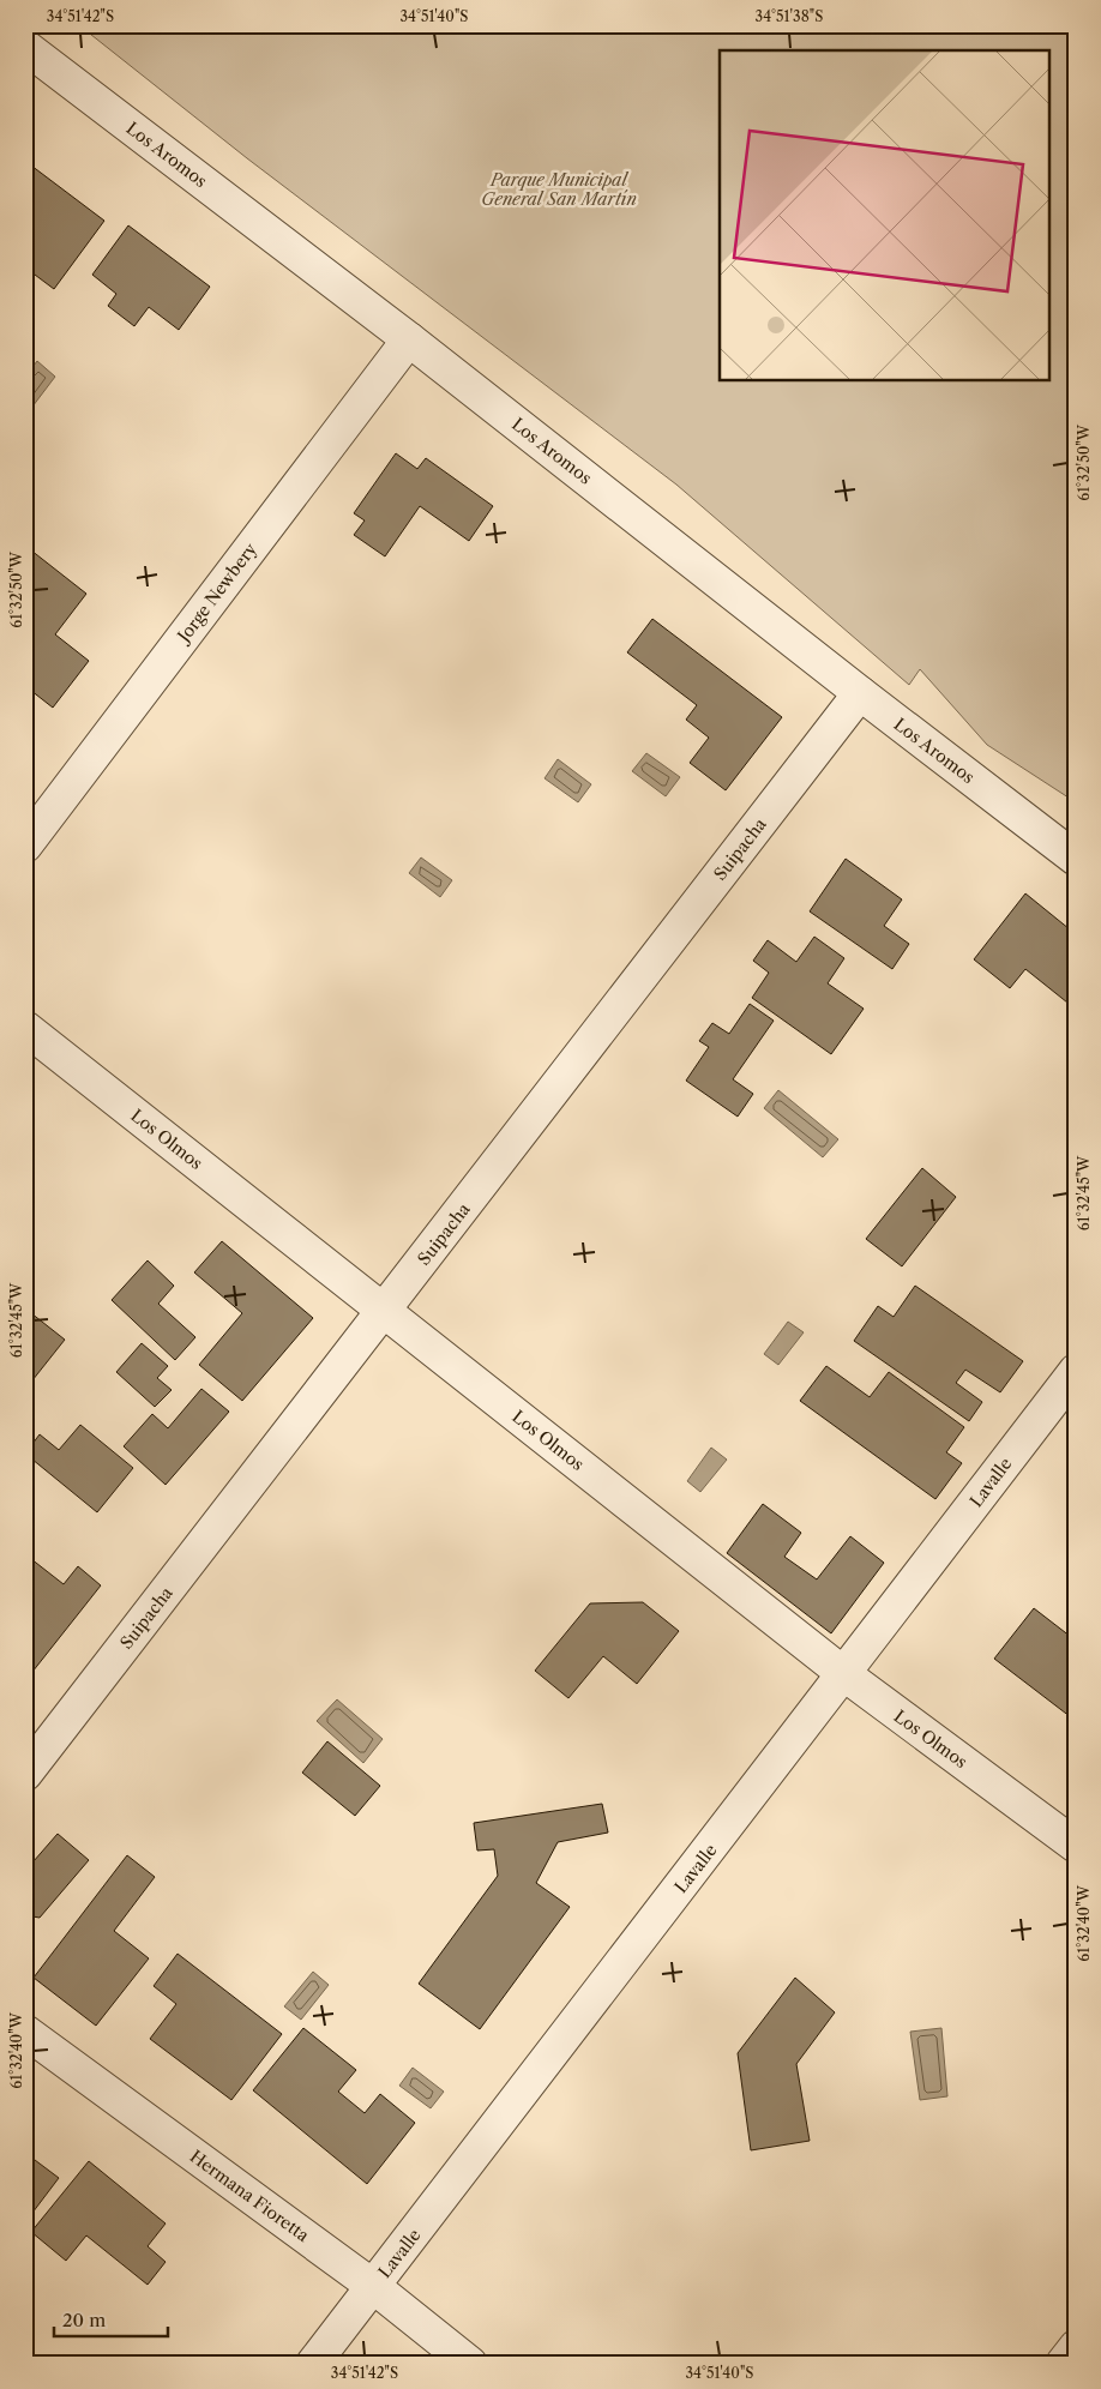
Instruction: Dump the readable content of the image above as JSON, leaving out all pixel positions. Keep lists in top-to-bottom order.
{
  "streets": {
    "street": [
      "Los Aromos",
      "Jorge Newbery",
      "Suipacha",
      "Los Olmos",
      "Lavalle",
      "Hermana Fioretta"
    ]
  },
  "crossings": [
    ["Los Aromos", "Jorge Newbery"],
    ["Los Aromos", "Suipacha"],
    ["Suipacha", "Los Olmos"],
    ["Los Olmos", "Lavalle"],
    ["Lavalle", "Hermana Fioretta"]
  ],
  "parks": ["Parque Municipal General San Martín"],
  "scale_bar": "20 m",
  "coordinates": [
    "34°51'42\"S",
    "34°51'40\"S",
    "34°51'38\"S",
    "61°32'50\"W",
    "61°32'45\"W",
    "61°32'40\"W"
  ]
}
